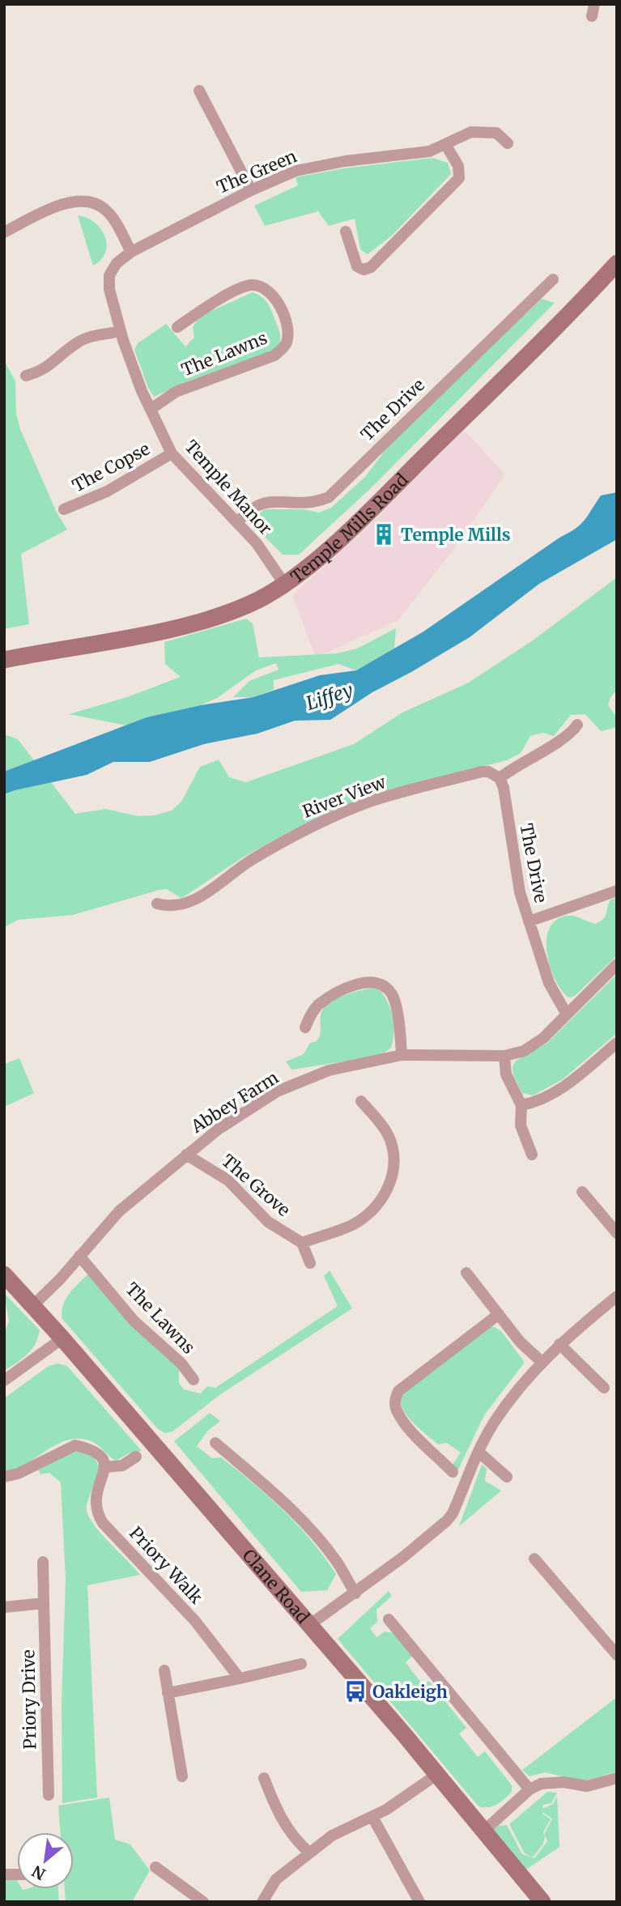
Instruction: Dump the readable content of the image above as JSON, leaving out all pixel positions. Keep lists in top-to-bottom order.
{
  "streets": {
    "main road": ["Temple Mills Road", "Clane Road"],
    "street": [
      "The Green",
      "The Lawns",
      "The Drive",
      "The Copse",
      "Temple Manor",
      "River View",
      "Abbey Farm",
      "The Grove",
      "Priory Walk",
      "Priory Drive"
    ]
  },
  "crossings": [
    ["The Green", "Temple Manor"],
    ["The Lawns", "Temple Manor"],
    ["The Lawns", "Abbey Farm"],
    ["The Drive", "Temple Manor"],
    ["The Drive", "River View"],
    ["The Drive", "Abbey Farm"],
    ["The Copse", "Temple Manor"],
    ["Temple Manor", "Temple Mills Road"],
    ["Abbey Farm", "The Grove"],
    ["Abbey Farm", "Clane Road"]
  ],
  "water": ["Liffey"],
  "places": {
    "building": ["Temple Mills"],
    "bus stop": ["Oakleigh"]
  },
  "north": "bottom left"
}
